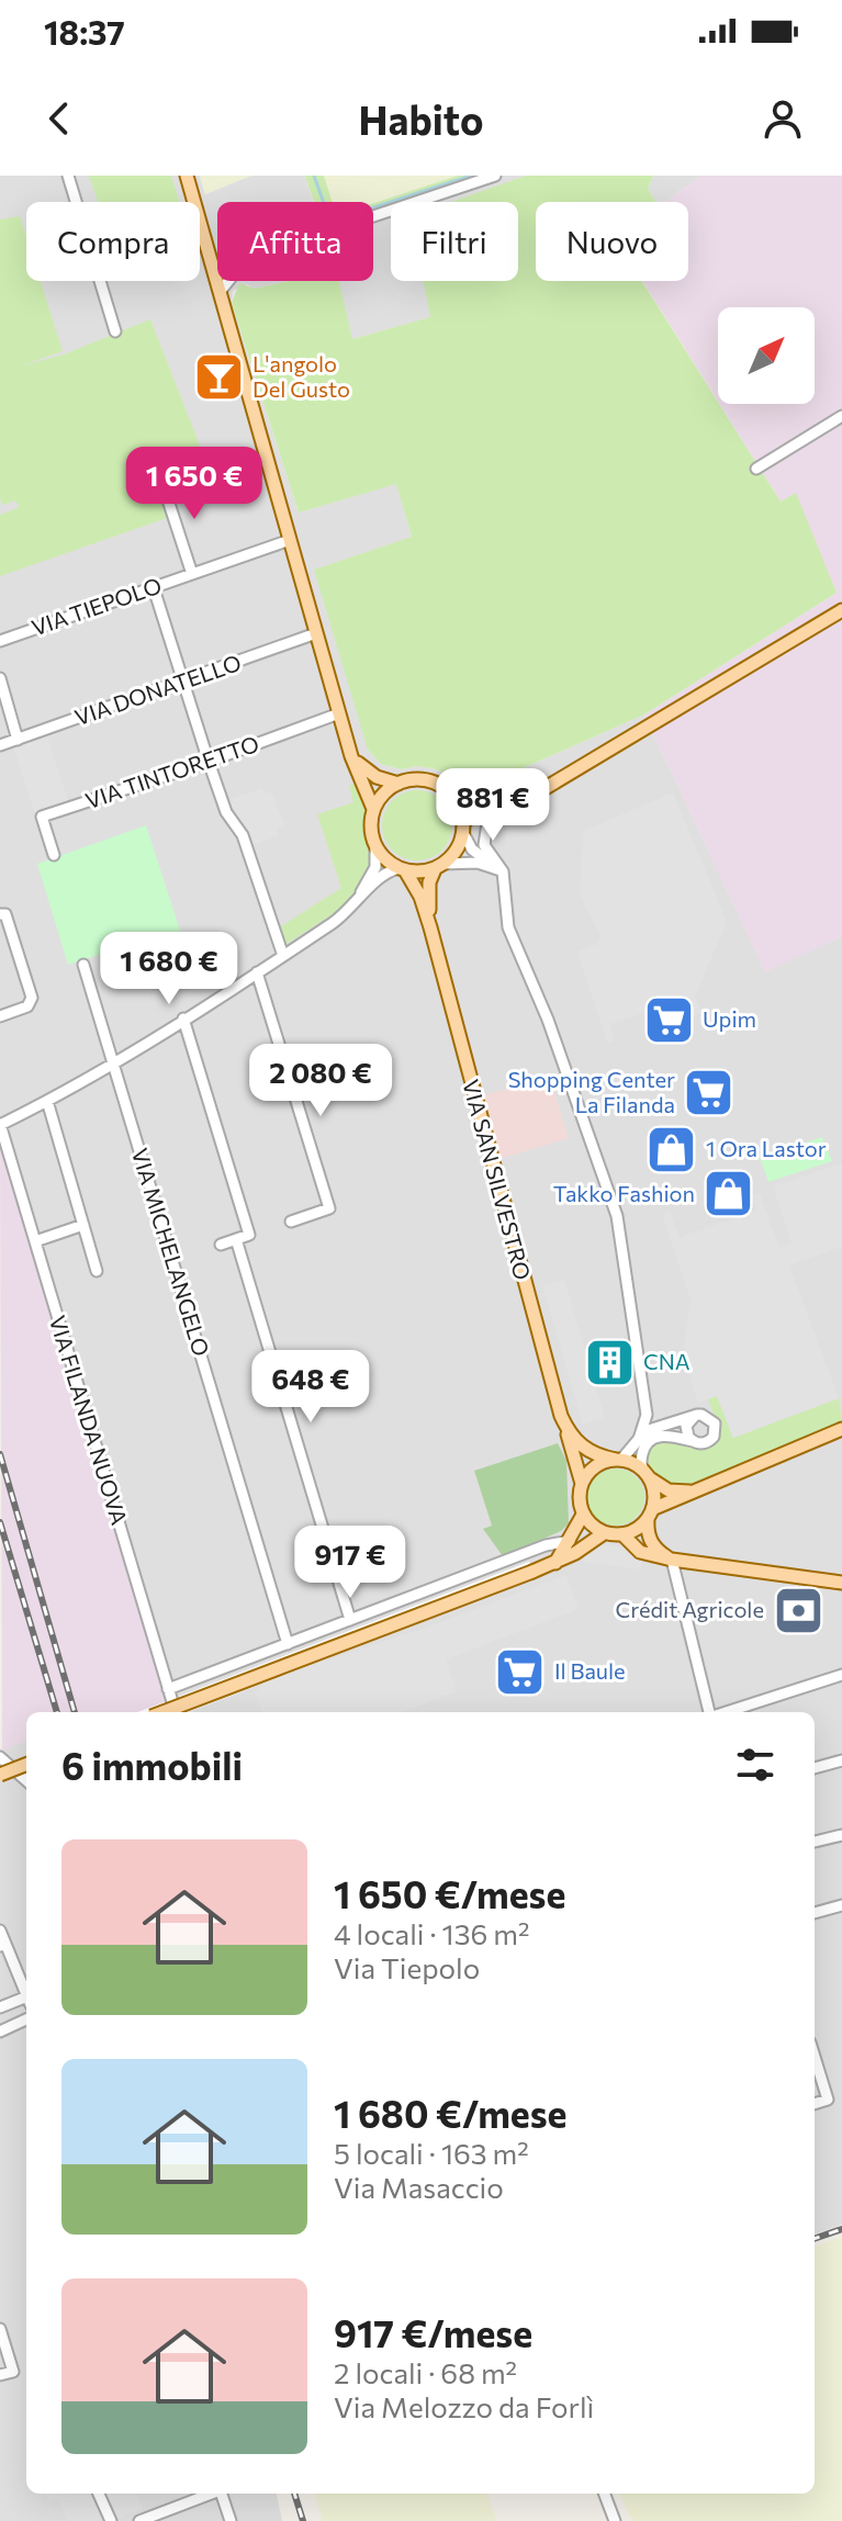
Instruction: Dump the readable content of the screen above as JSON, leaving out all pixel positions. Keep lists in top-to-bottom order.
{
  "streets": {
    "main road": ["VIA SAN SILVESTRO"],
    "street": [
      "VIA TIEPOLO",
      "VIA DONATELLO",
      "VIA TINTORETTO",
      "VIA MICHELANGELO",
      "VIA FILANDA NUOVA"
    ]
  },
  "places": {
    "bar": ["L'angolo Del Gusto"],
    "supermarket": ["Upim", "Shopping Center La Filanda", "Il Baule"],
    "shop": ["1 Ora Lastor", "Takko Fashion"],
    "building": ["CNA"],
    "bank": ["Crédit Agricole"]
  },
  "north": "top right",
  "page": {
    "status": "18:37",
    "header": "Habito",
    "chip": [
      "Compra",
      "Affitta",
      "Filtri",
      "Nuovo"
    ],
    "price": [
      "1 650 €",
      "881 €",
      "1 680 €",
      "2 080 €",
      "648 €",
      "917 €"
    ],
    "heading": "6 immobili",
    "list": [
      {
        "name": "1 650 €/mese",
        "note": "4 locali · 136 m² · Via Tiepolo"
      },
      {
        "name": "1 680 €/mese",
        "note": "5 locali · 163 m² · Via Masaccio"
      },
      {
        "name": "917 €/mese",
        "note": "2 locali · 68 m² · Via Melozzo da Forlì"
      }
    ]
  }
}
